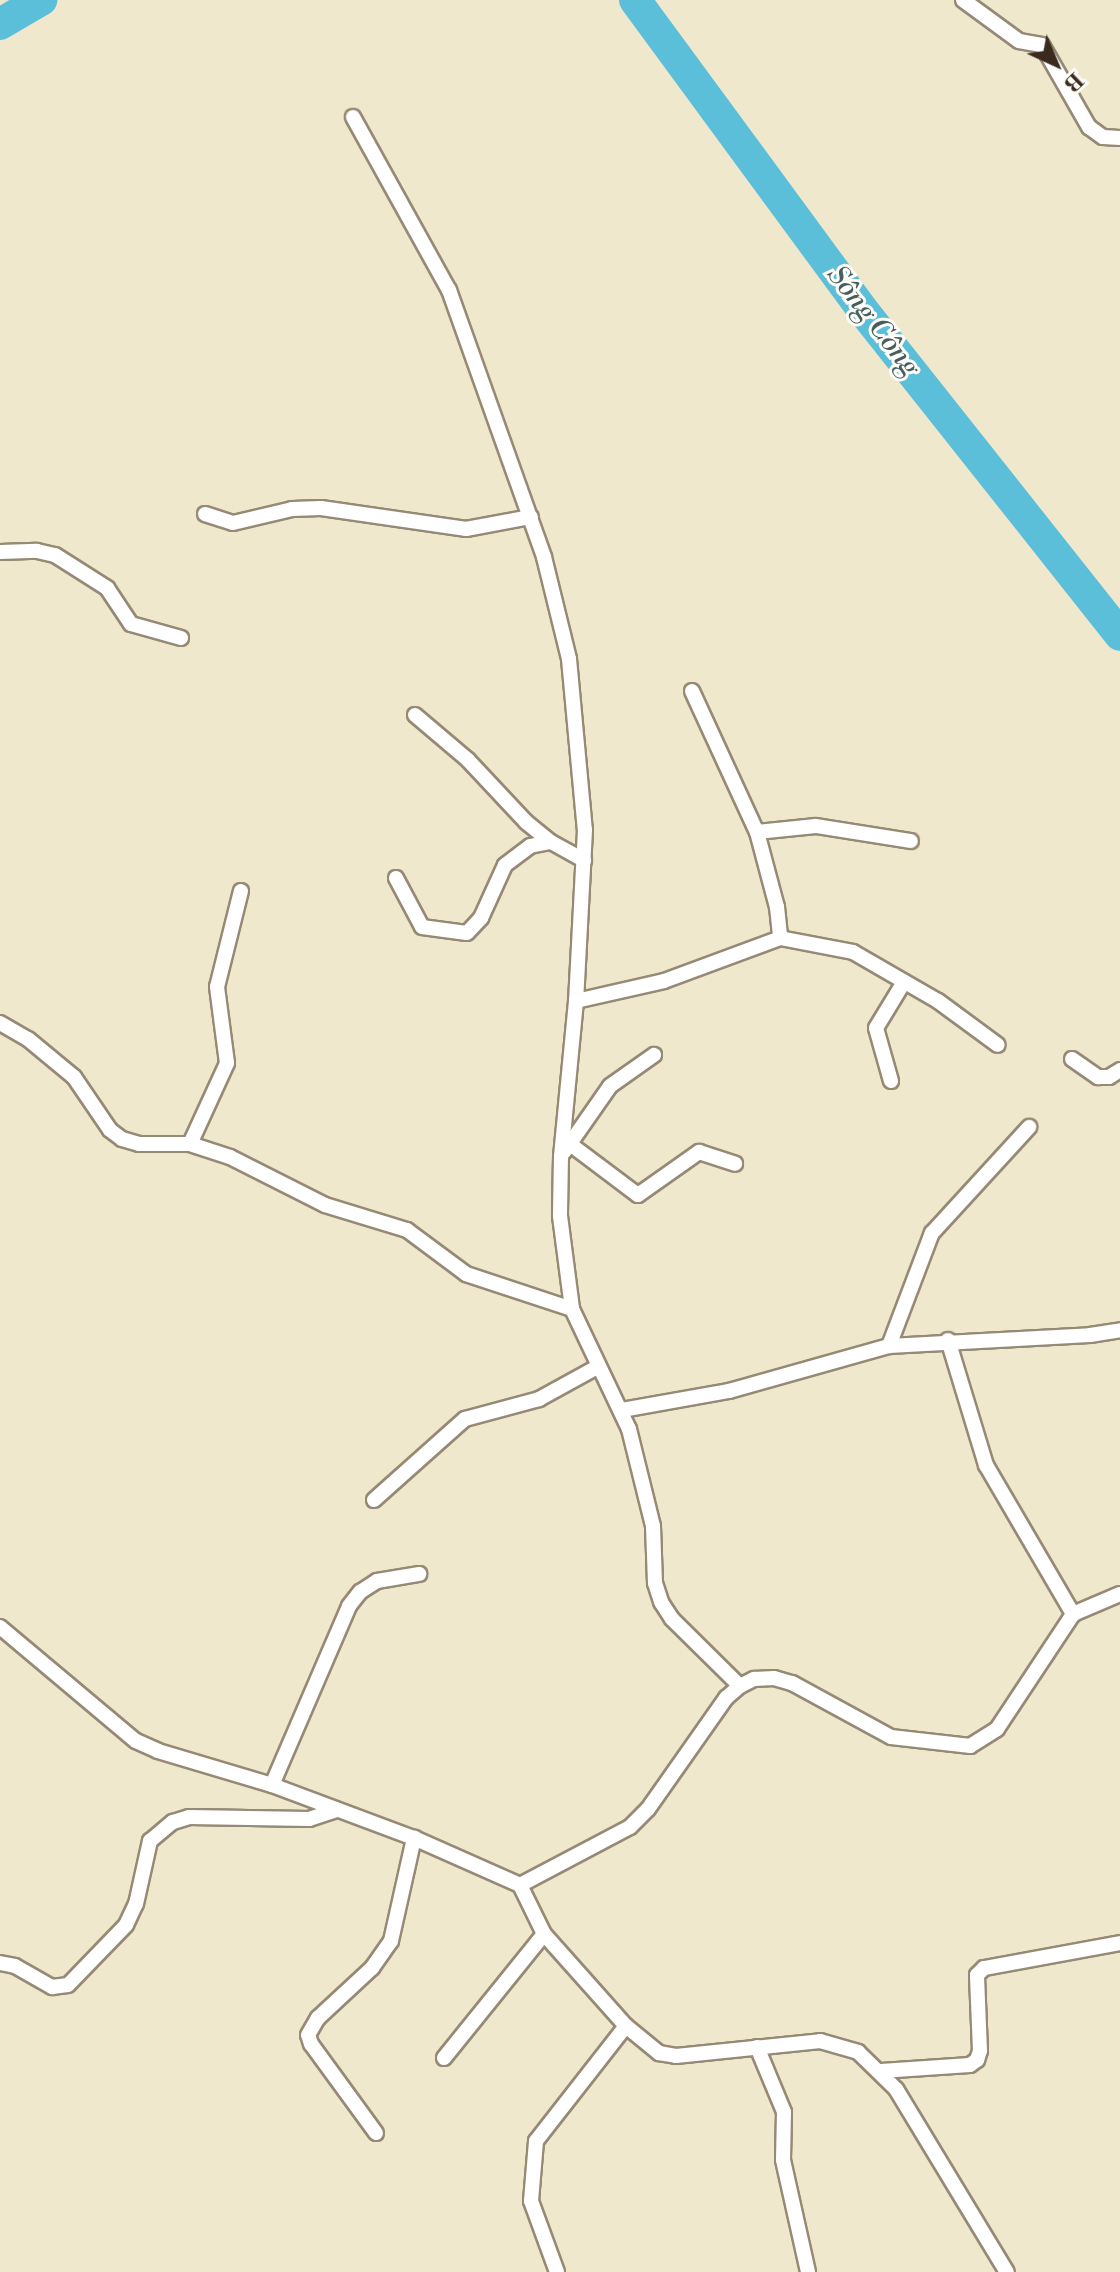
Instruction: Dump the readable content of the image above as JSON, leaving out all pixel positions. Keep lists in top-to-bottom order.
{
  "water": ["Sông Công"],
  "north": "bottom right"
}
